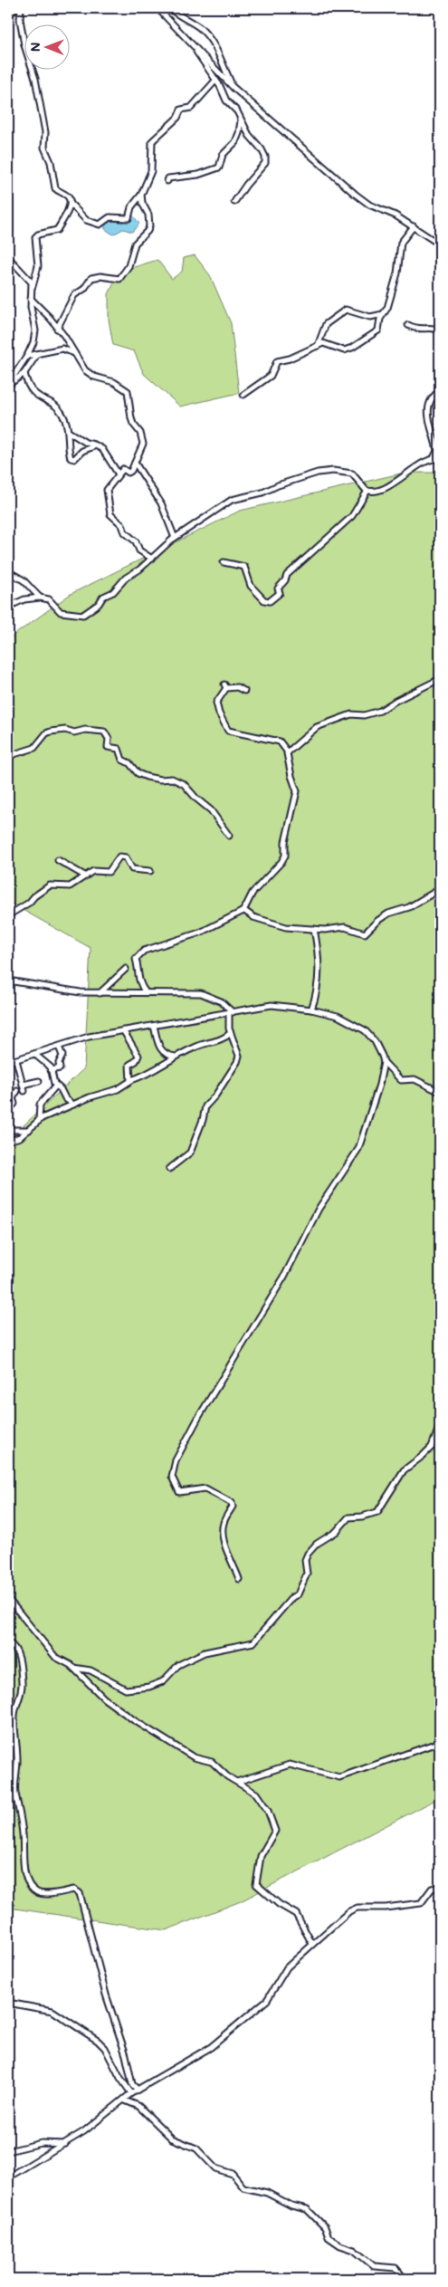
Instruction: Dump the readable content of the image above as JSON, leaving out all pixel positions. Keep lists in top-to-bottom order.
{
  "north": "left"
}
